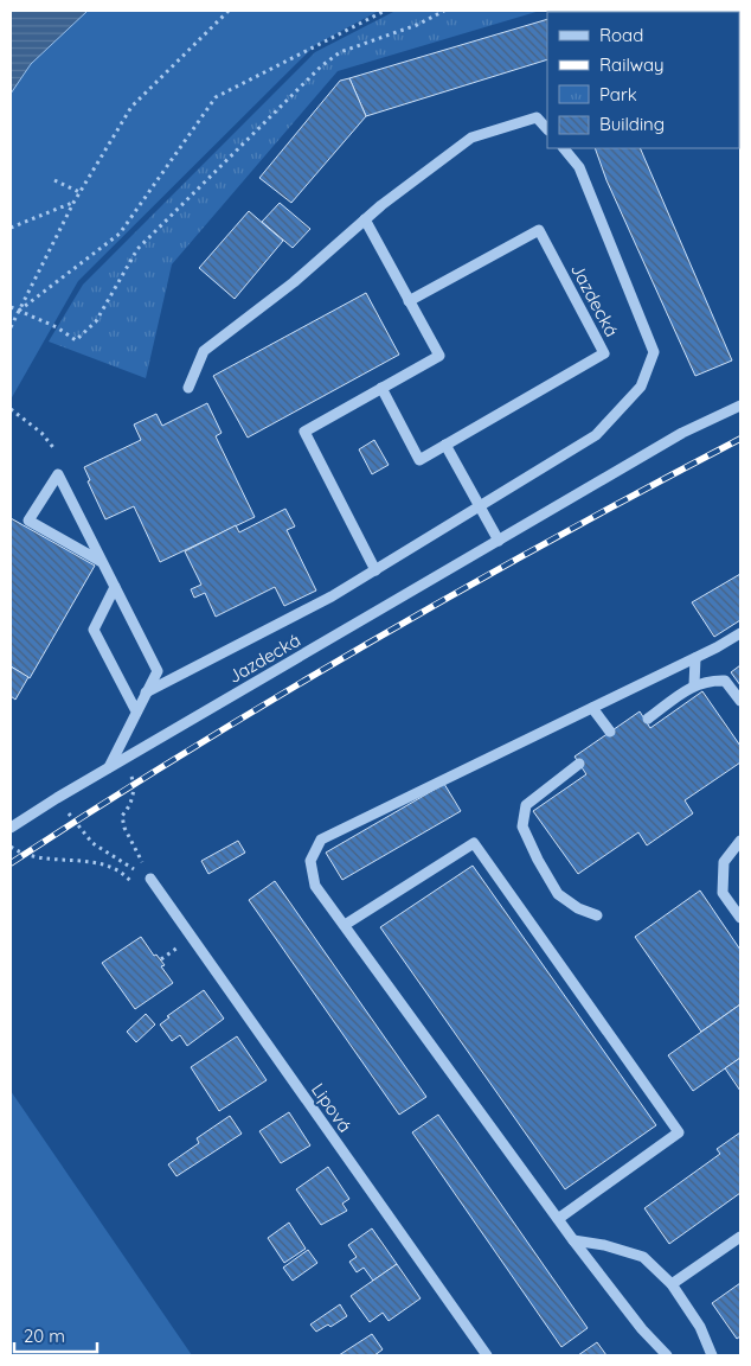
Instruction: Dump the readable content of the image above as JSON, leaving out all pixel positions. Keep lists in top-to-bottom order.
{
  "streets": {
    "street": ["Jazdecká", "Lipová"]
  },
  "legend": [
    "Road",
    "Railway",
    "Park",
    "Building"
  ],
  "scale_bar": "20 m"
}
